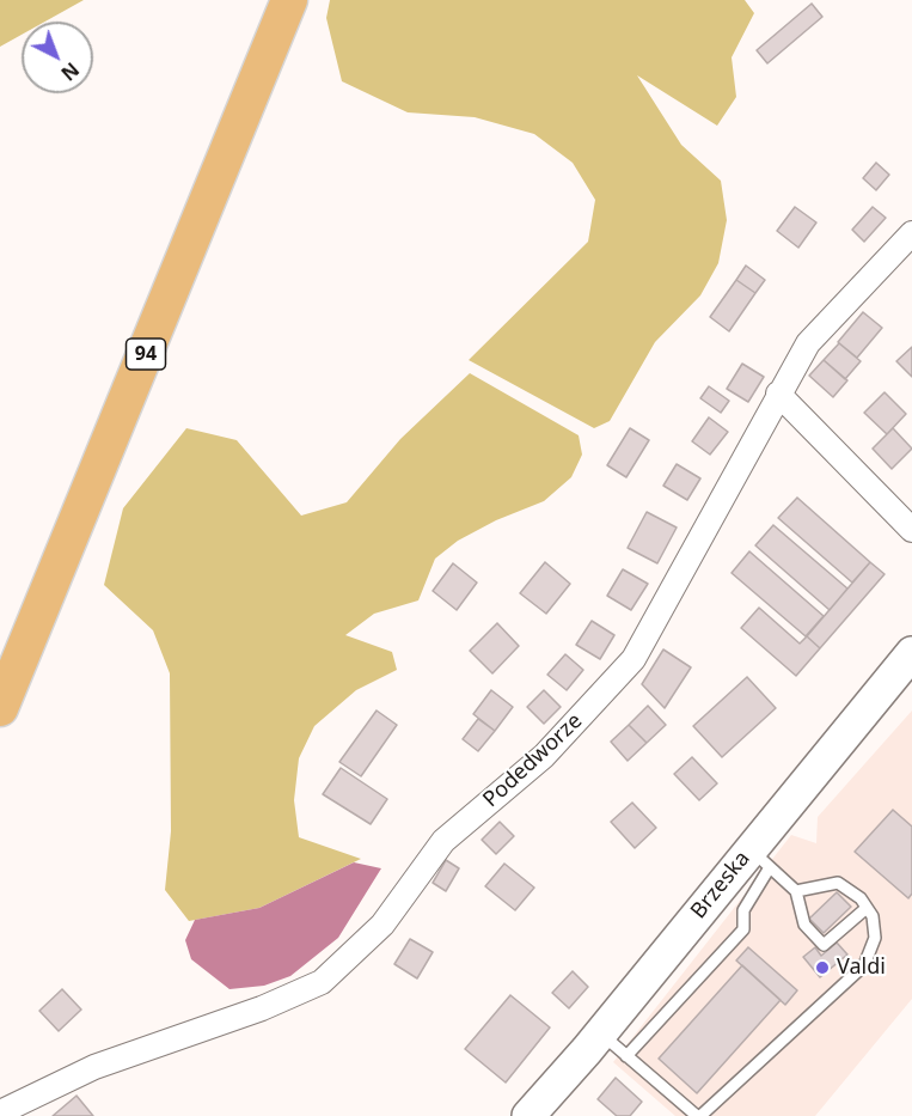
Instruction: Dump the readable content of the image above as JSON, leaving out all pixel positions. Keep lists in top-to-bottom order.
{
  "streets": {
    "main road": ["94", "Brzeska"],
    "street": ["Podedworze"]
  },
  "places": ["Valdi"],
  "north": "bottom right"
}
